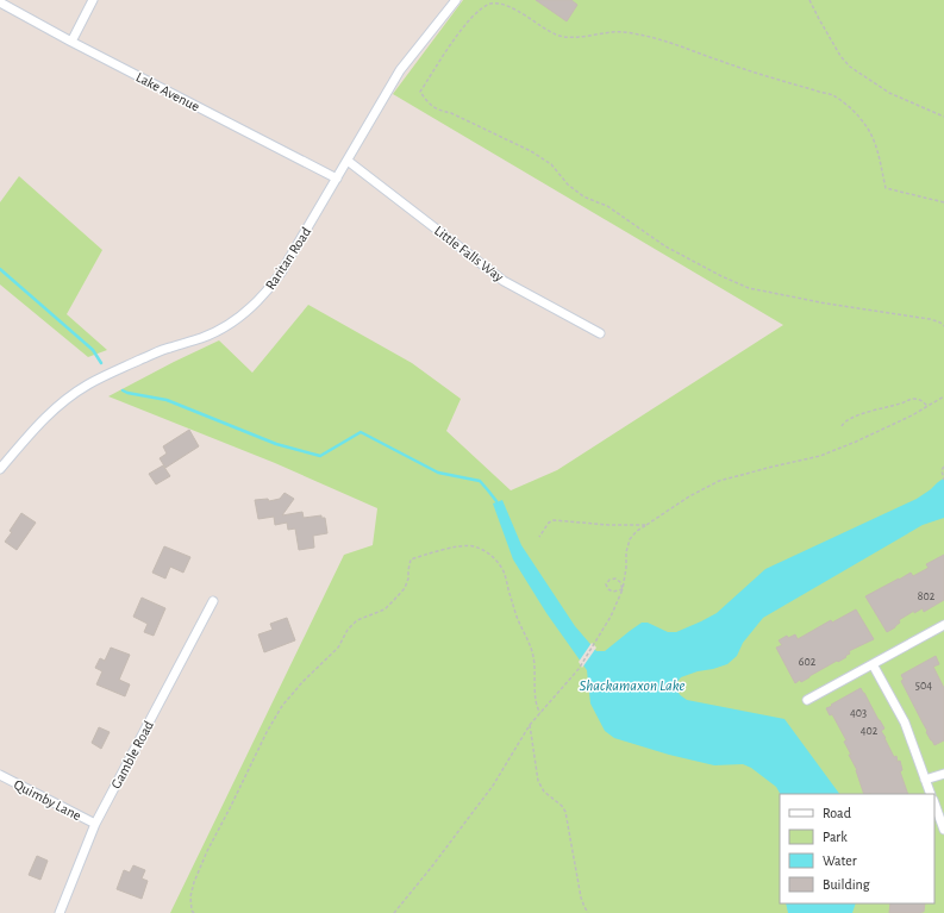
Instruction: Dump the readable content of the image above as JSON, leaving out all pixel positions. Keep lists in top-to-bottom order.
{
  "streets": {
    "street": [
      "Lake Avenue",
      "Little Falls Way",
      "Raritan Road",
      "Gamble Road",
      "Quimby Lane"
    ]
  },
  "crossings": [
    ["Lake Avenue", "Raritan Road"],
    ["Little Falls Way", "Raritan Road"],
    ["Gamble Road", "Quimby Lane"]
  ],
  "water": ["Shackamaxon Lake"],
  "house_numbers": [
    "802",
    "602",
    "504",
    "403",
    "402"
  ],
  "legend": [
    "Road",
    "Park",
    "Water",
    "Building"
  ]
}
